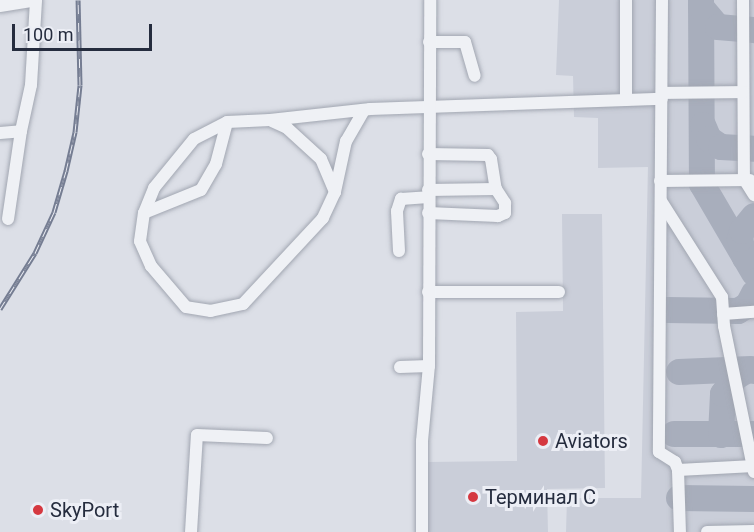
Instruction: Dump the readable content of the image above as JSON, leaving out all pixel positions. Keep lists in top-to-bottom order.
{
  "places": ["Aviators", "Терминал С", "SkyPort"],
  "scale_bar": "100 m"
}
